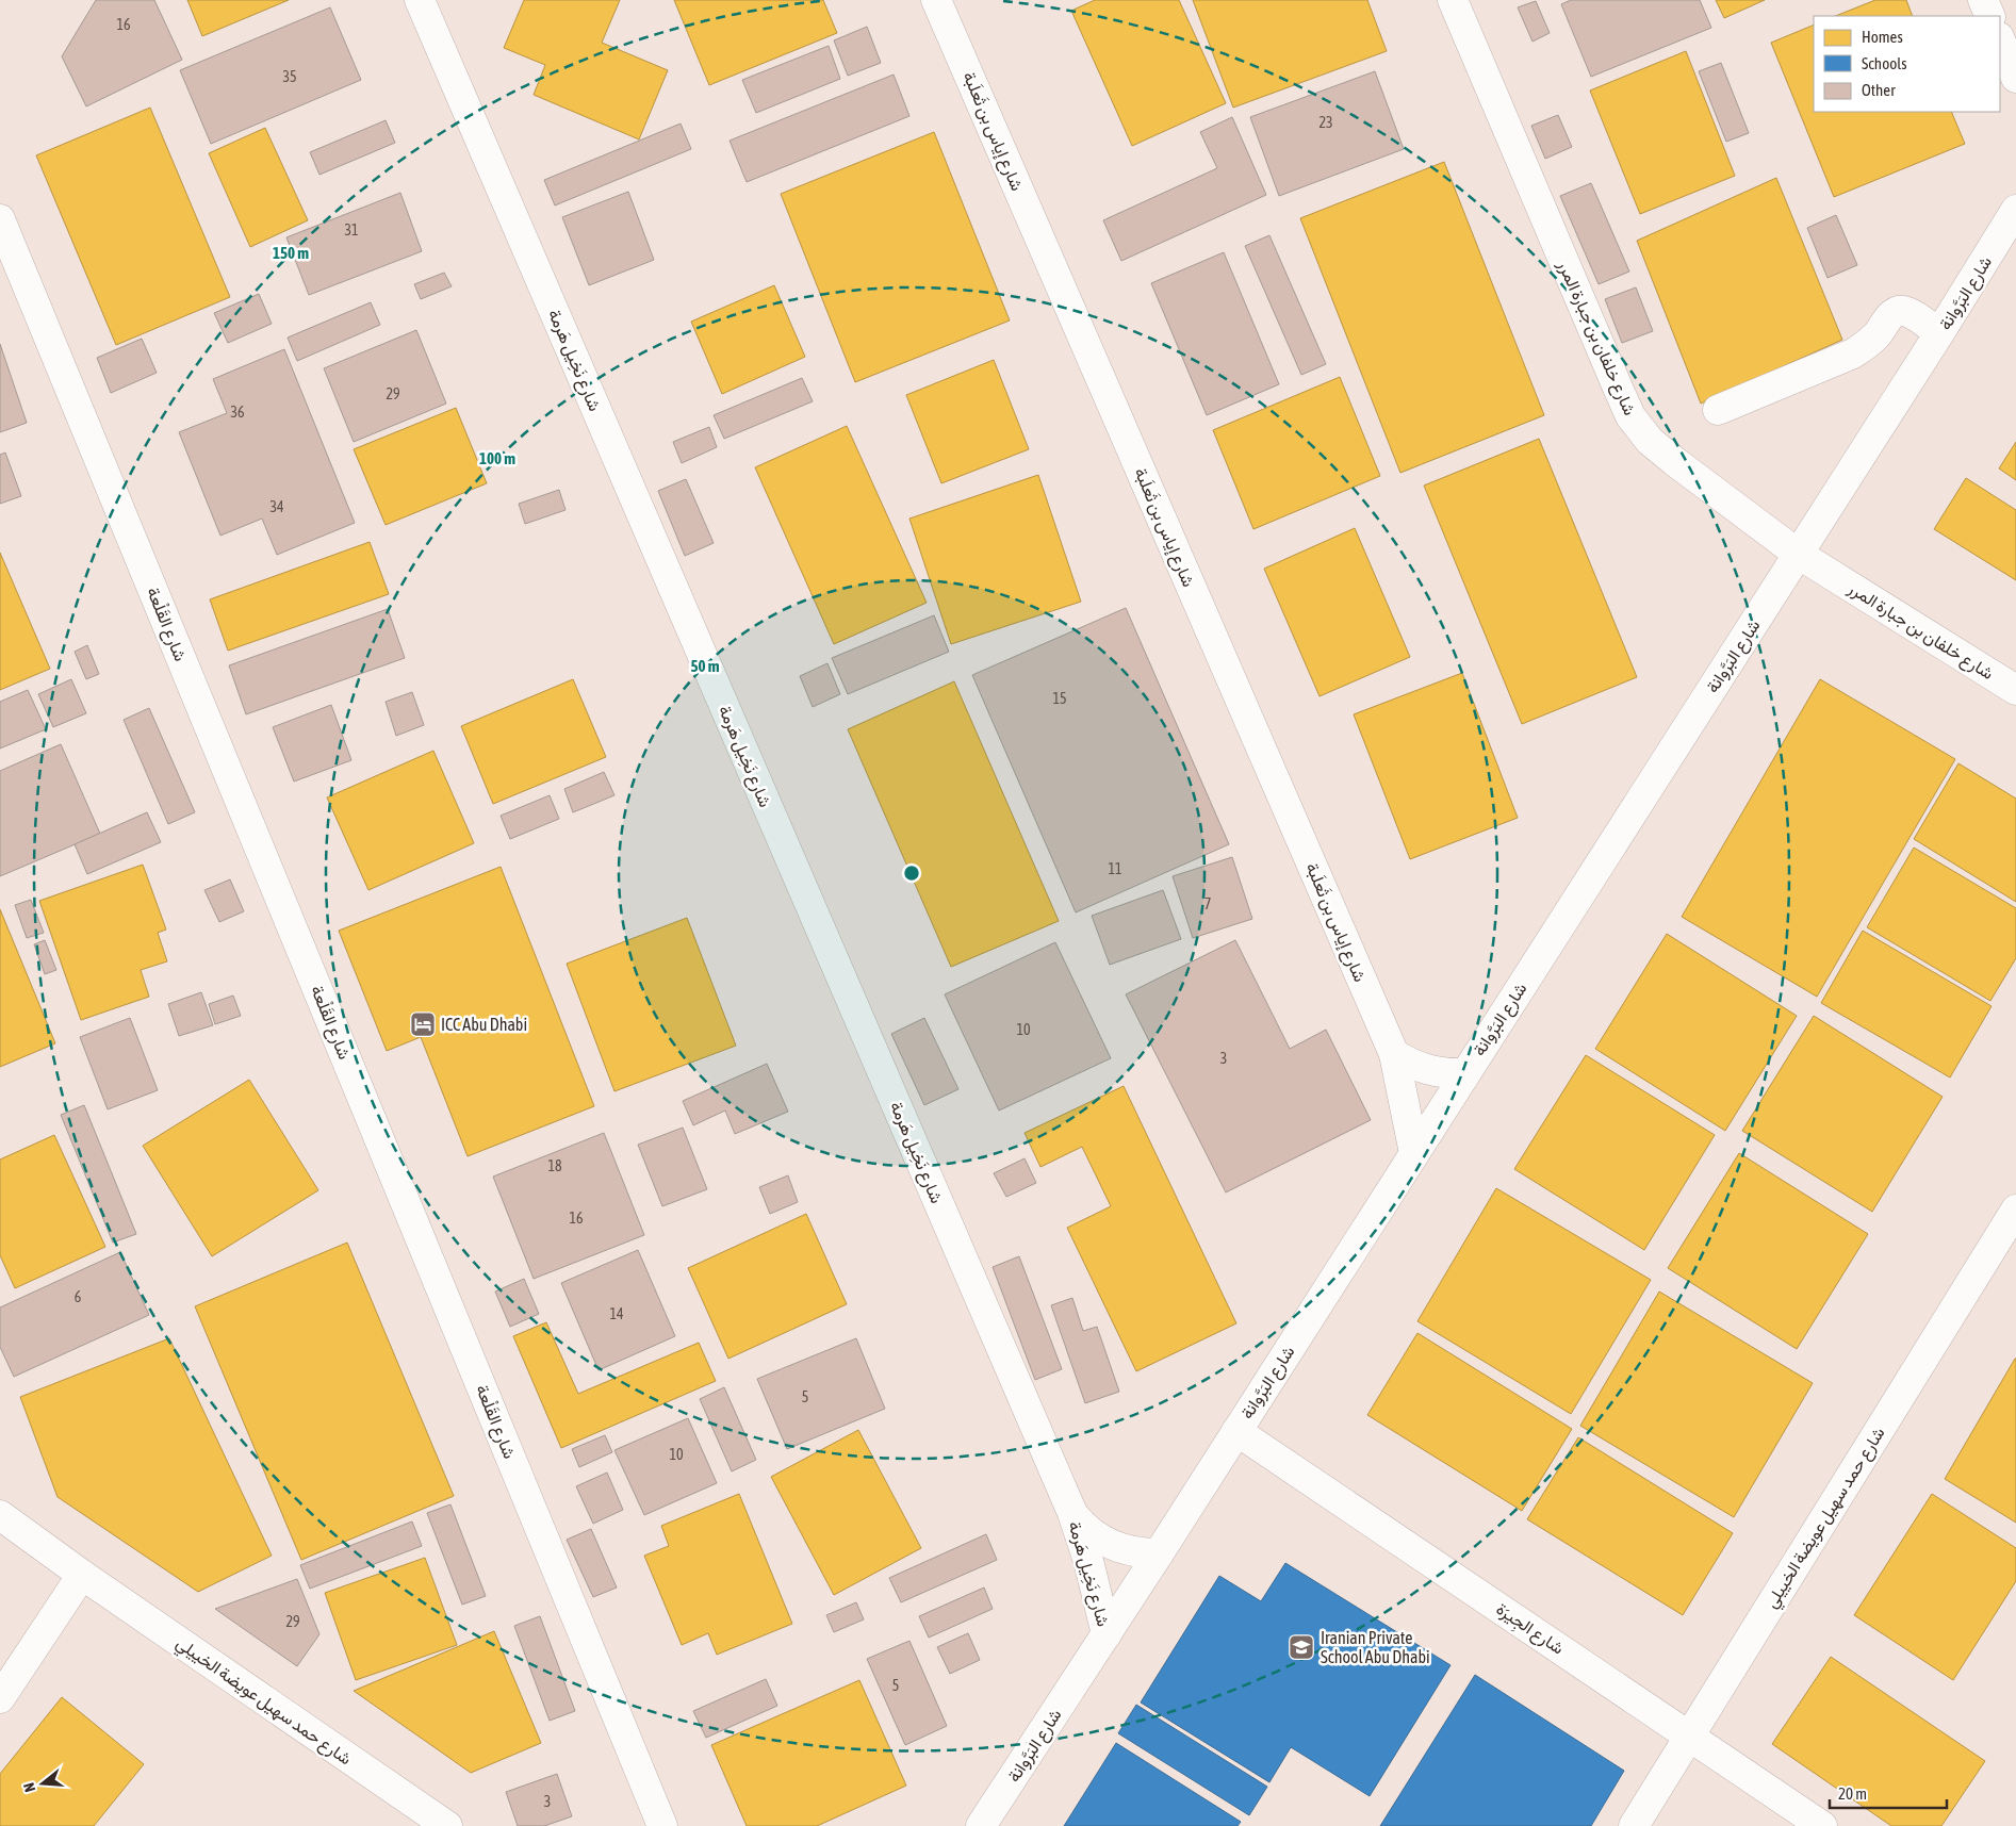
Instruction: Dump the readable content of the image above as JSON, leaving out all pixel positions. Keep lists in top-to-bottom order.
{
  "streets": {
    "street": [
      "شارع إياس بن ثَعلَبة",
      "شارع البَرَّوانة",
      "شارع خلفان بن جبارة المرر",
      "شارع نَخِيل هَرمة",
      "شارع القَلْعة",
      "شارع حمد سهيل عويضة الخييلي",
      "شارع الجِيرَة"
    ]
  },
  "crossings": [
    ["شارع إياس بن ثَعلَبة", "شارع البَرَّوانة"],
    ["شارع البَرَّوانة", "شارع خلفان بن جبارة المرر"],
    ["شارع البَرَّوانة", "شارع نَخِيل هَرمة"],
    ["شارع البَرَّوانة", "شارع الجِيرَة"],
    ["شارع حمد سهيل عويضة الخييلي", "شارع الجِيرَة"]
  ],
  "places": {
    "hotel": ["ICC Abu Dhabi"],
    "school or university": ["Iranian Private School Abu Dhabi"]
  },
  "house_numbers": [
    "16",
    "35",
    "23",
    "31",
    "29",
    "36",
    "34",
    "15",
    "11",
    "7",
    "10",
    "3",
    "18",
    "16",
    "6",
    "14",
    "5",
    "10",
    "29",
    "5",
    "3"
  ],
  "legend": ["Homes", "Schools", "Other"],
  "scale_bar": "20 m",
  "north": "left",
  "rings": ["150 m", "100 m", "50 m"]
}
